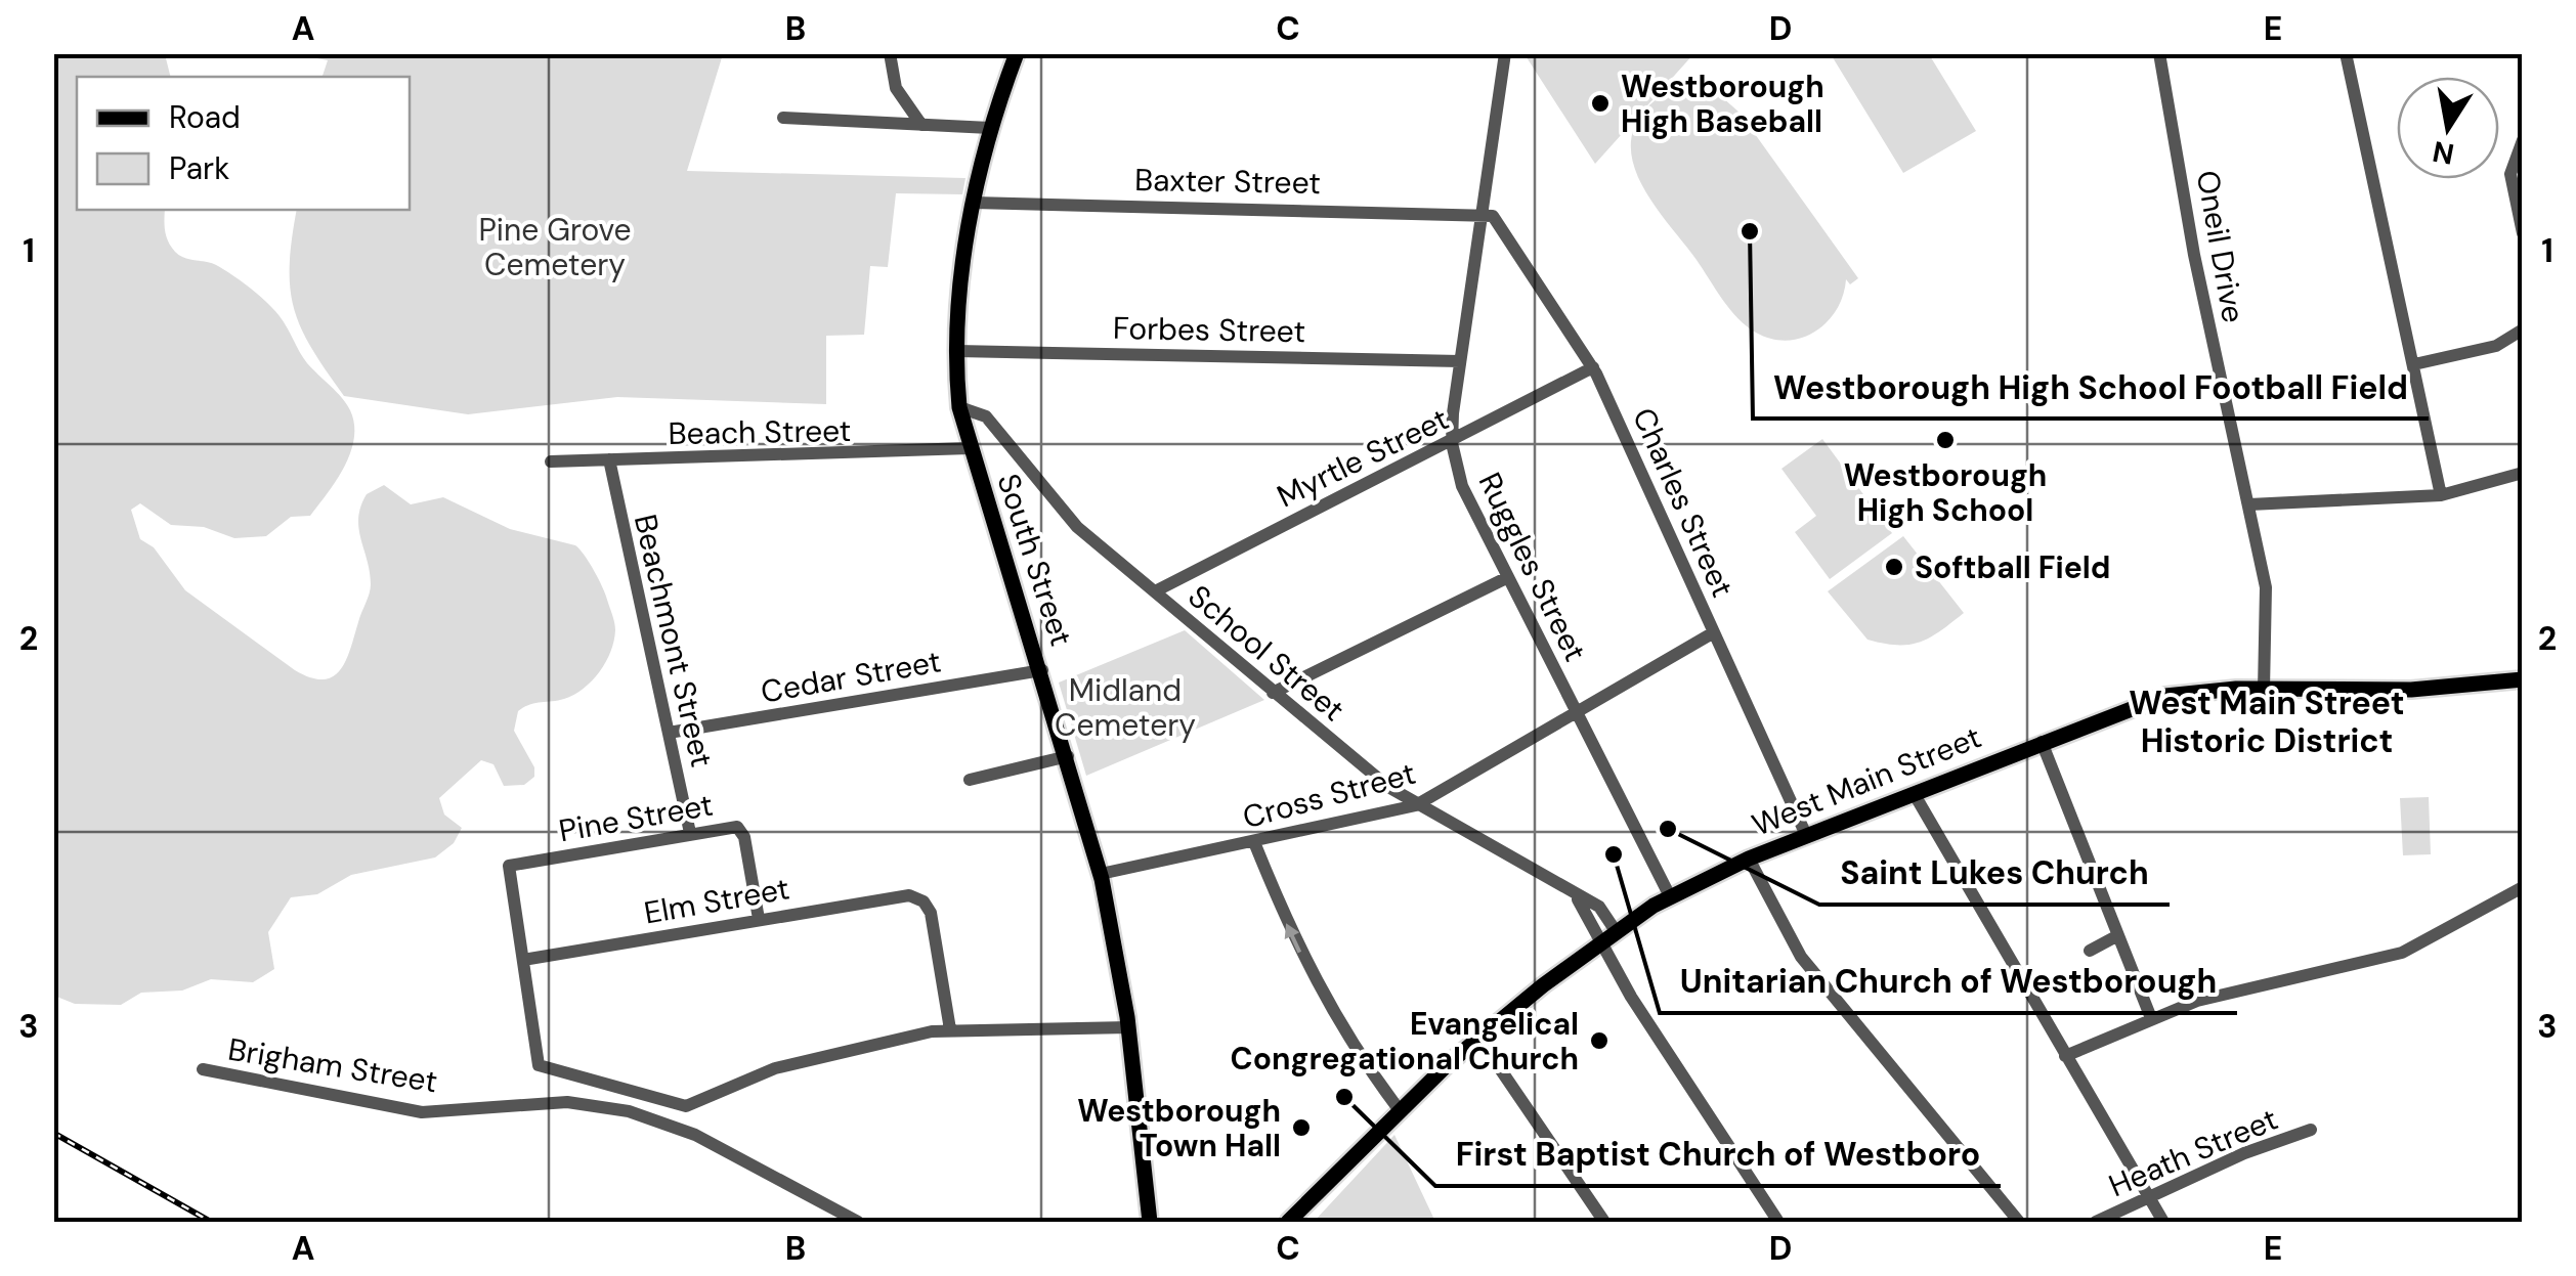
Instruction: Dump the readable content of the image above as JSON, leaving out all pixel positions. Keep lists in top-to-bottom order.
{
  "streets": {
    "main road": ["South Street", "West Main Street"],
    "street": [
      "Baxter Street",
      "Oneil Drive",
      "Forbes Street",
      "Beach Street",
      "Myrtle Street",
      "Charles Street",
      "Ruggles Street",
      "Beachmont Street",
      "School Street",
      "Cedar Street",
      "Cross Street",
      "Pine Street",
      "Elm Street",
      "Brigham Street",
      "Heath Street"
    ]
  },
  "crossings": [
    ["Baxter Street", "Charles Street"],
    ["Baxter Street", "South Street"],
    ["Baxter Street", "Ruggles Street"],
    ["Oneil Drive", "West Main Street"],
    ["Forbes Street", "South Street"],
    ["Forbes Street", "Ruggles Street"],
    ["Beach Street", "South Street"],
    ["Beach Street", "Beachmont Street"],
    ["Myrtle Street", "Charles Street"],
    ["Myrtle Street", "Ruggles Street"],
    ["Myrtle Street", "School Street"],
    ["Charles Street", "Ruggles Street"],
    ["Charles Street", "West Main Street"],
    ["Charles Street", "Cross Street"],
    ["South Street", "School Street"],
    ["South Street", "Cedar Street"],
    ["South Street", "Cross Street"],
    ["Ruggles Street", "West Main Street"],
    ["Ruggles Street", "Cross Street"],
    ["Beachmont Street", "Cedar Street"],
    ["Beachmont Street", "Pine Street"],
    ["School Street", "West Main Street"],
    ["School Street", "Cross Street"],
    ["Pine Street", "Elm Street"]
  ],
  "districts": ["West Main Street Historic District"],
  "parks": ["Pine Grove Cemetery", "Midland Cemetery"],
  "places": [
    "Westborough High Baseball",
    "Westborough High School Football Field",
    "Westborough High School",
    "Softball Field",
    "Saint Lukes Church",
    "Unitarian Church of Westborough",
    "Evangelical Congregational Church",
    "First Baptist Church of Westboro",
    "Westborough Town Hall"
  ],
  "legend": ["Road", "Park"],
  "north": "bottom",
  "grid": {
    "columns": [
      "A",
      "B",
      "C",
      "D",
      "E"
    ],
    "rows": ["1", "2", "3"]
  }
}
